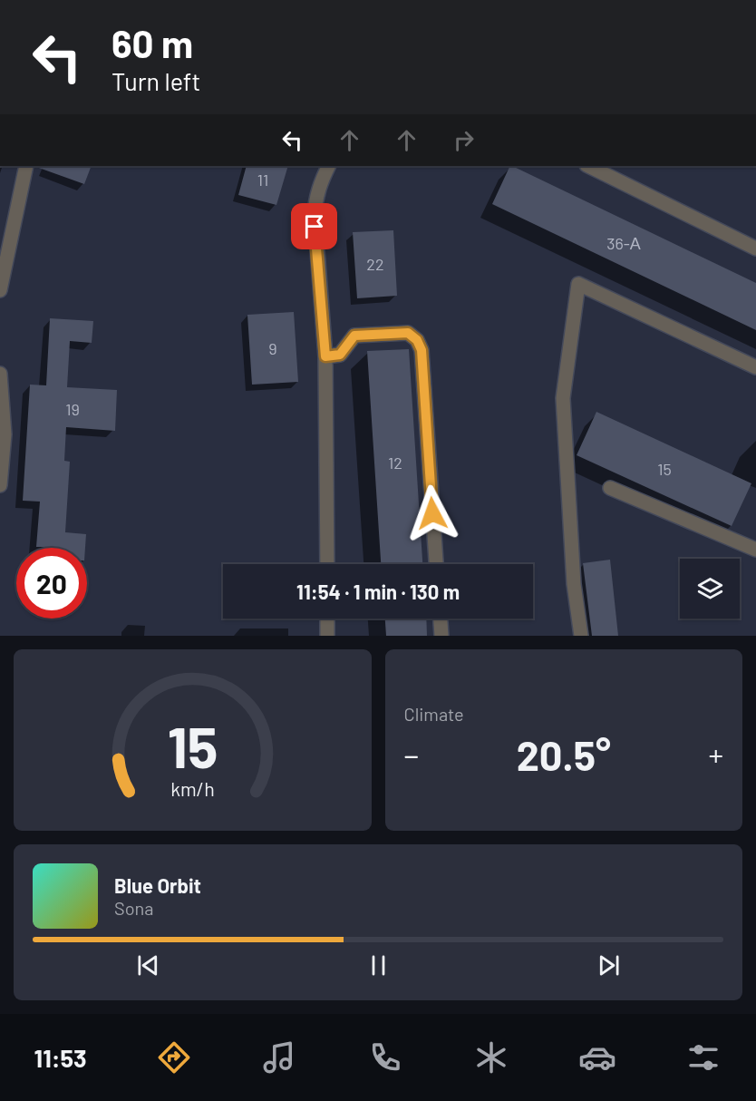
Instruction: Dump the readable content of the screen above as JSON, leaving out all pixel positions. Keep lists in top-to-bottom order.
{
  "house_numbers": [
    "11",
    "36-А",
    "22",
    "9",
    "19",
    "12",
    "15"
  ],
  "page": {
    "turn": ["60 m", "Turn left"],
    "limit": "20",
    "trip": "11:54 · 1 min · 130 m",
    "tile": "Climate",
    "heat": ["−", "20.5°", "+"],
    "song": ["Blue Orbit", "Sona"],
    "tabs": "11:53",
    "gauge": ["15", "km/h"]
  }
}
